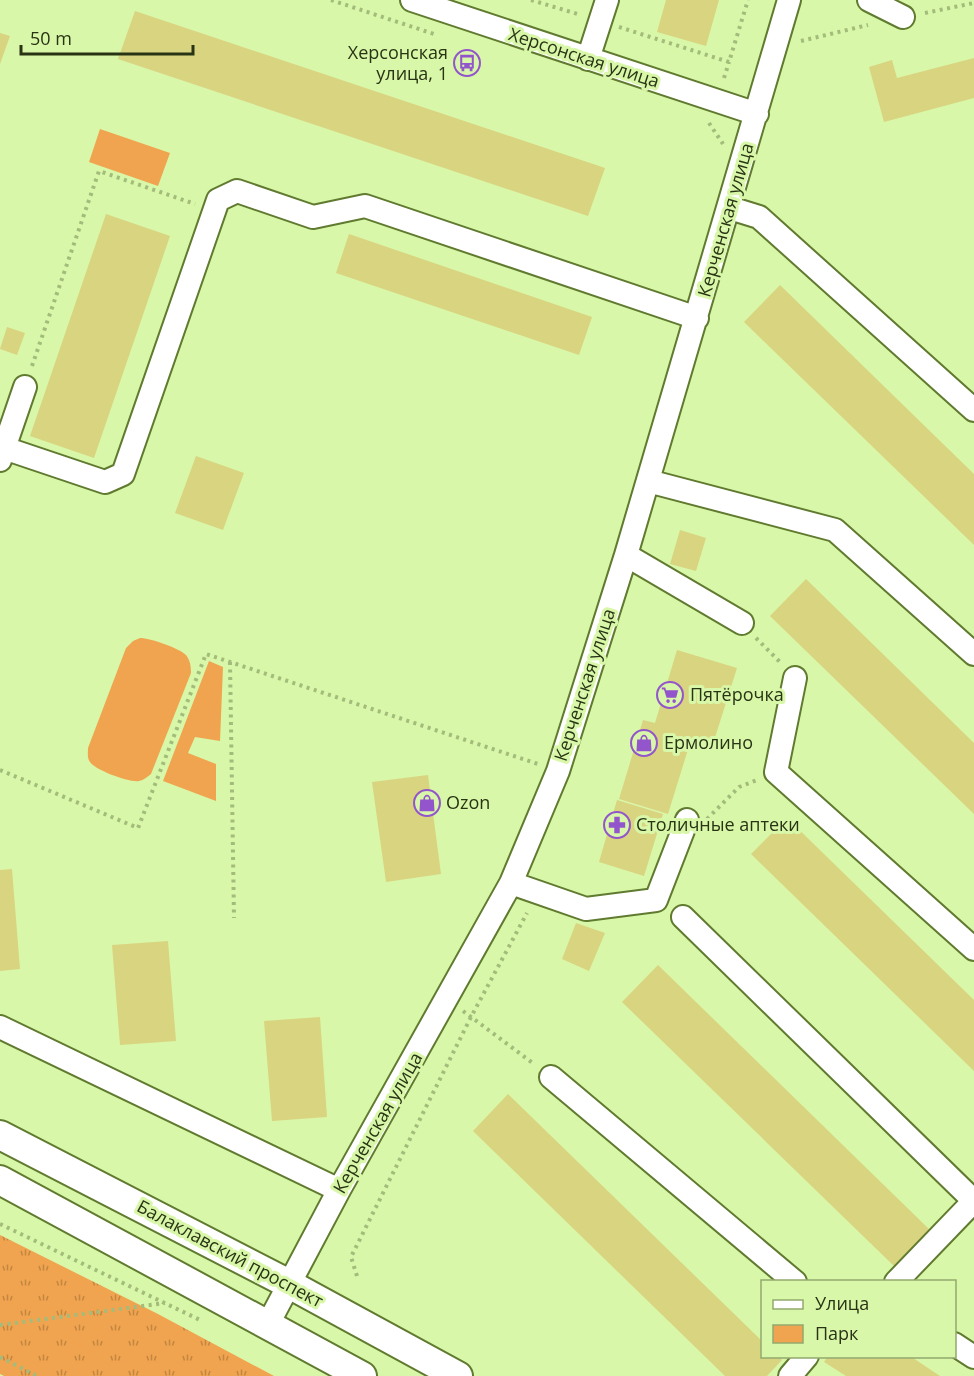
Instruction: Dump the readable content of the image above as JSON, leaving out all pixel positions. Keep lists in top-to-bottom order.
{
  "streets": {
    "main road": ["Балаклавский проспект"],
    "street": ["Херсонская улица", "Керченская улица"]
  },
  "crossings": [
    ["Херсонская улица", "Керченская улица"],
    ["Керченская улица", "Балаклавский проспект"]
  ],
  "places": {
    "bus stop": ["Херсонская улица, 1"],
    "supermarket": ["Пятёрочка"],
    "shop": ["Ермолино", "Ozon"],
    "pharmacy": ["Столичные аптеки"]
  },
  "legend": ["Улица", "Парк"],
  "scale_bar": "50 m"
}
